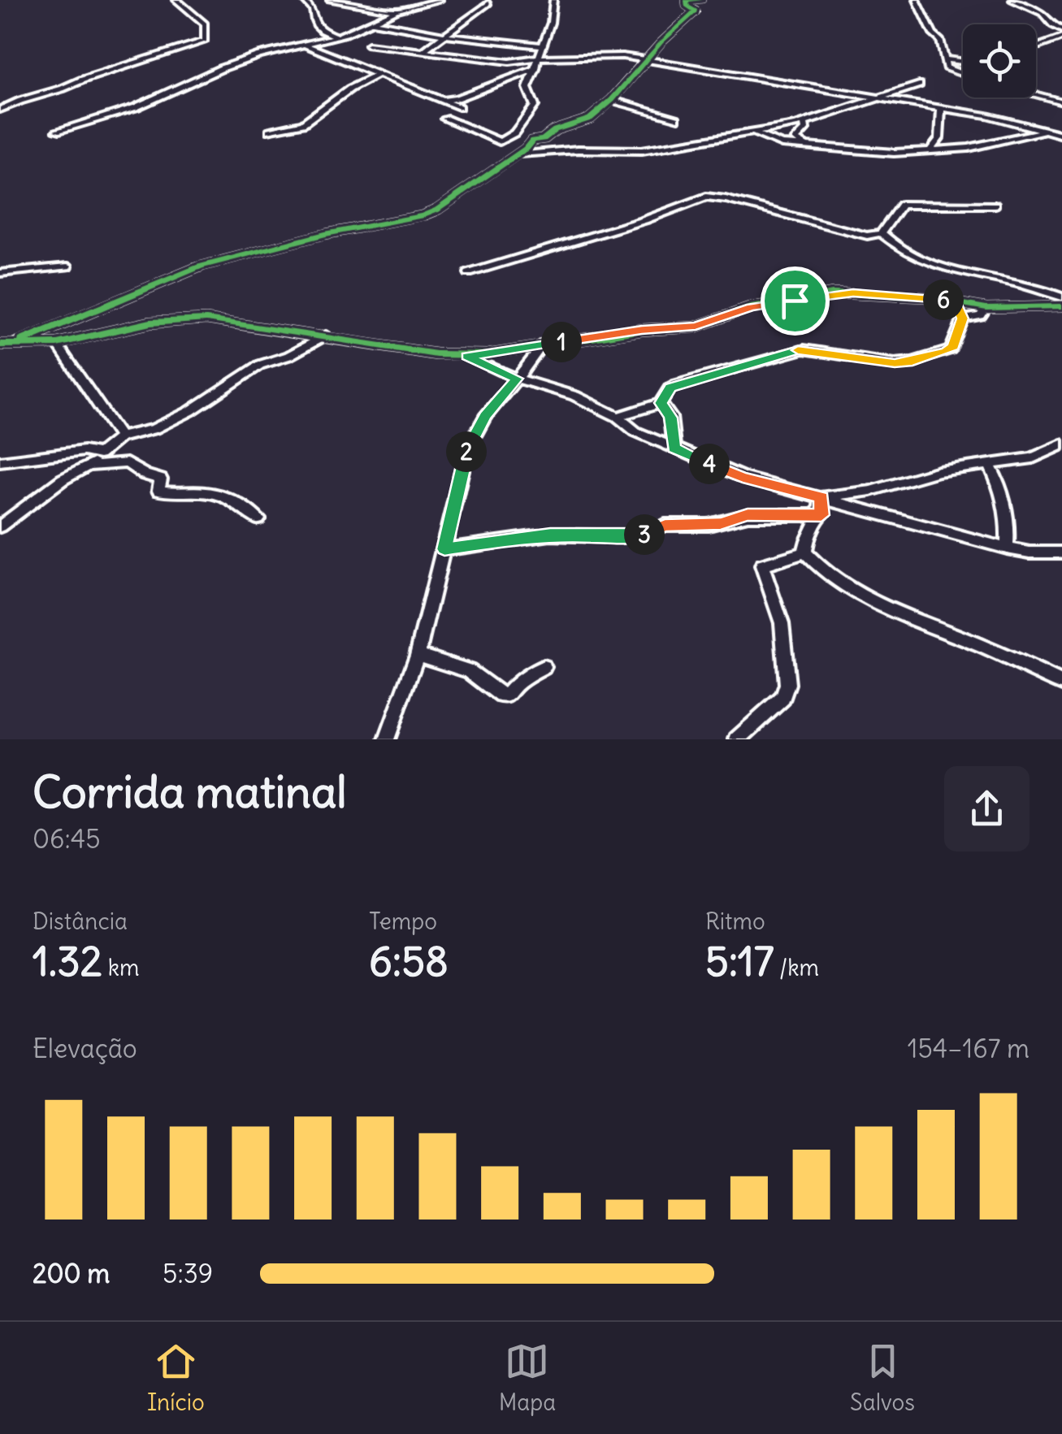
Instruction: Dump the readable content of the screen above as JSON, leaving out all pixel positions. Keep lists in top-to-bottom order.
{
  "page": {
    "pins": [
      "6",
      "1",
      "2",
      "4",
      "3"
    ],
    "heading": ["Corrida matinal", "06:45"],
    "stats": [
      ["Distância", "1.32 km"],
      ["Tempo", "6:58"],
      ["Ritmo", "5:17 /km"]
    ],
    "chart": ["Elevação", "154–167 m"],
    "list": [
      {
        "name": "200 m",
        "note": "5:39"
      }
    ],
    "tabs": ["Início", "Mapa", "Salvos"]
  }
}
